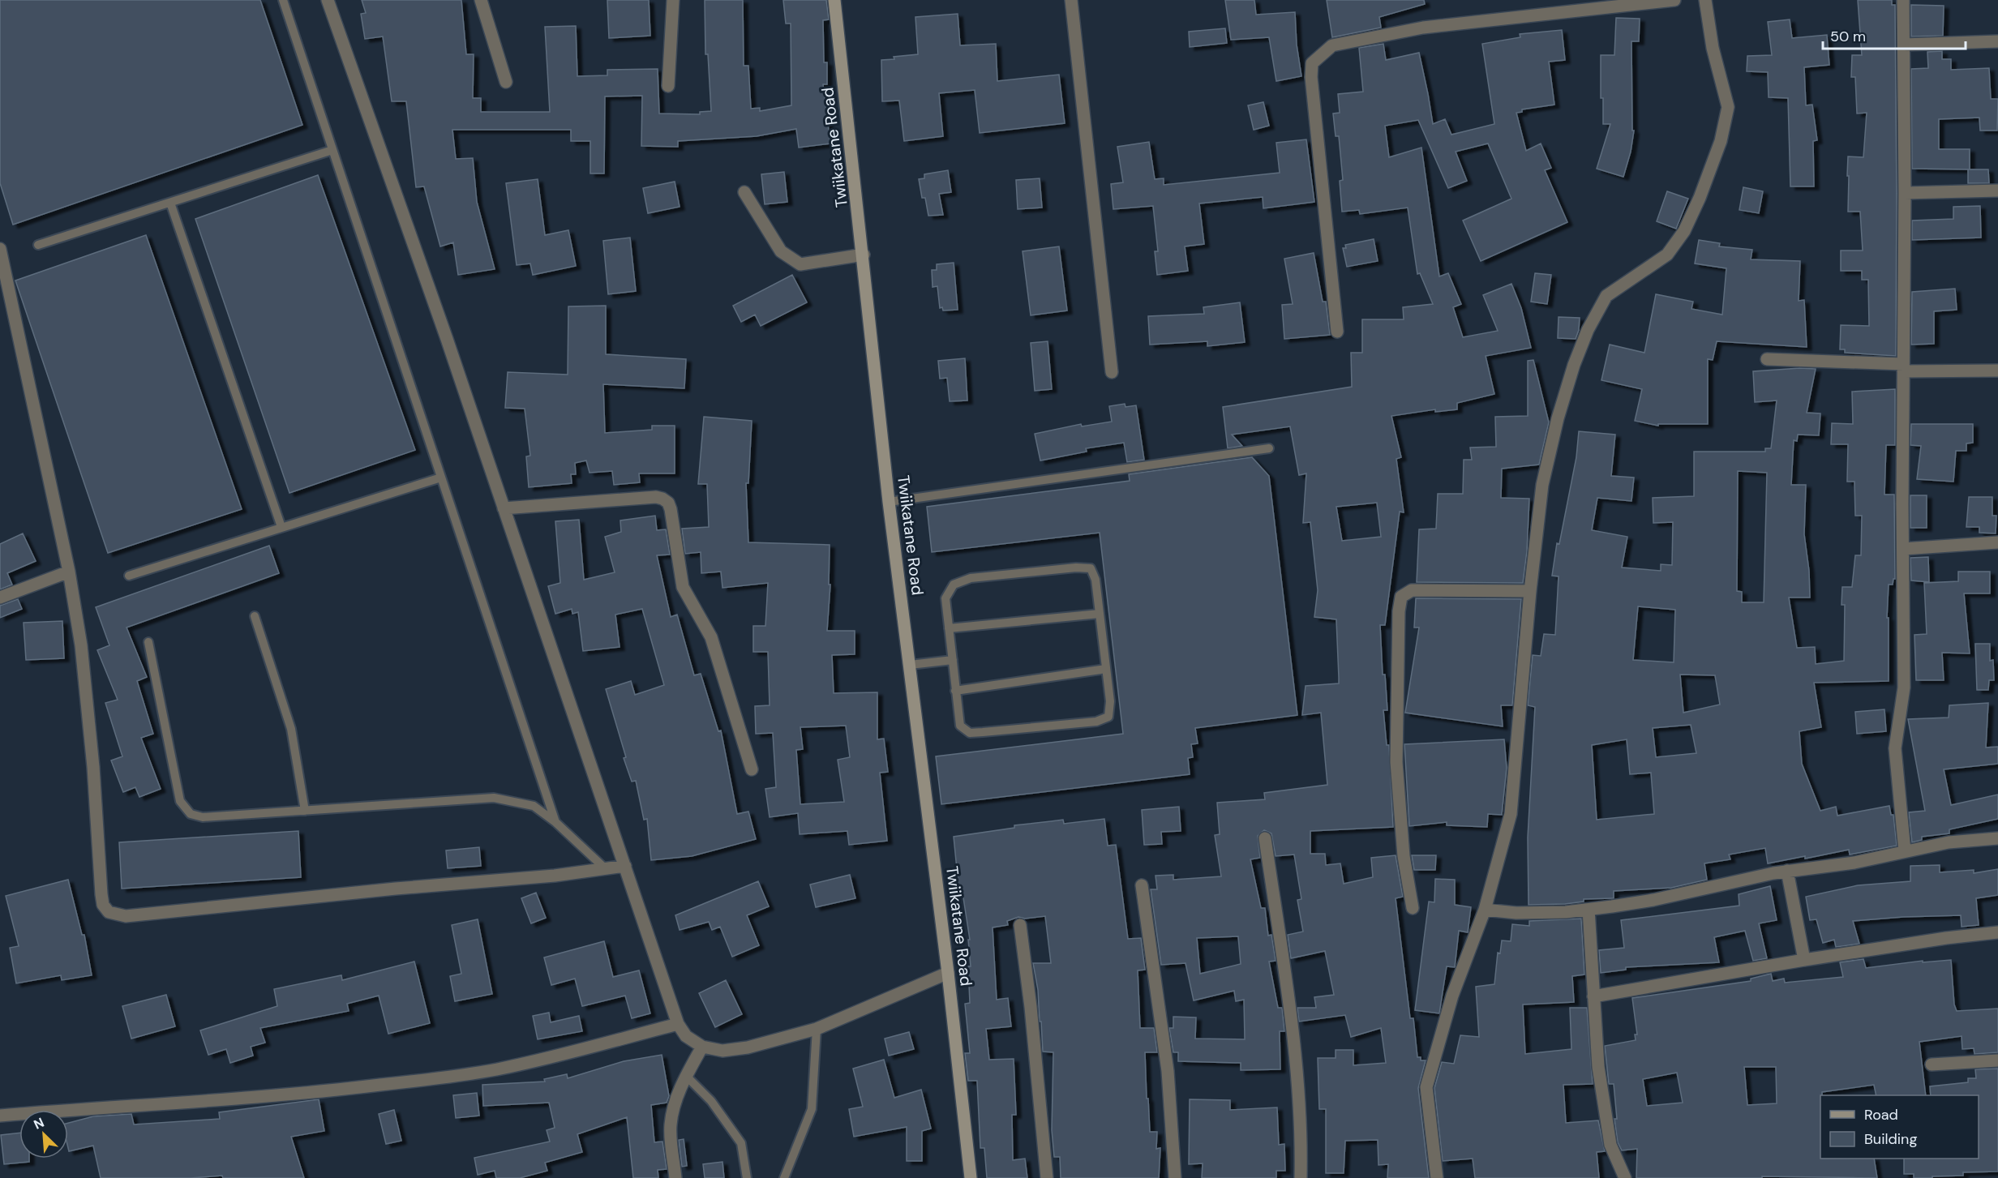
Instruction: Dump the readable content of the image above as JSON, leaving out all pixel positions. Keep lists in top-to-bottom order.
{
  "streets": {
    "main road": ["Twiikatane Road"]
  },
  "legend": ["Road", "Building"],
  "scale_bar": "50 m",
  "north": "top left"
}
